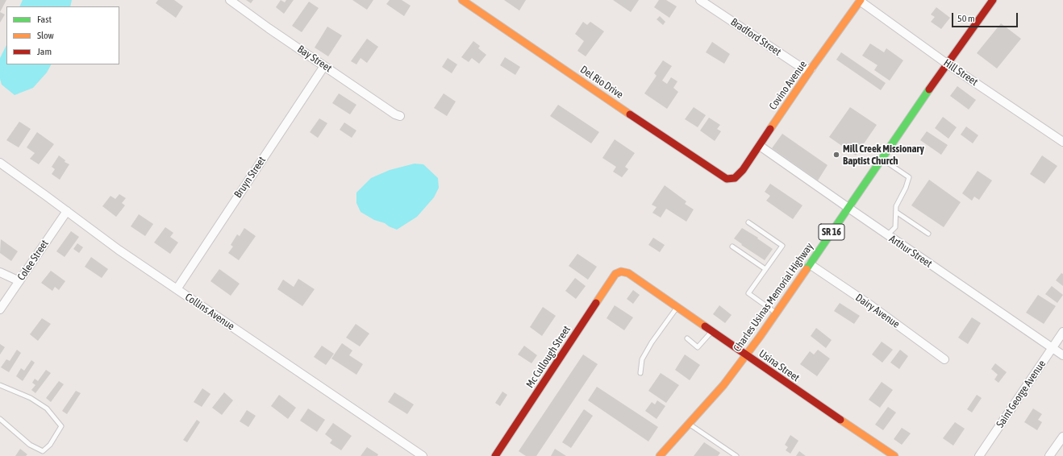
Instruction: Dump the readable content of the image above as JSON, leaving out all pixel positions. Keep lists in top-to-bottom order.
{
  "streets": {
    "main road": [
      "Del Rio Drive",
      "Covino Avenue",
      "SR 16",
      "Charles Usinas Memorial Highway",
      "Mc Cullough Street",
      "Usina Street"
    ],
    "street": [
      "Bradford Street",
      "Bay Street",
      "Hill Street",
      "Bruyn Street",
      "Arthur Street",
      "Colee Street",
      "Dairy Avenue",
      "Collins Avenue",
      "Saint George Avenue"
    ]
  },
  "crossings": [
    ["Bradford Street", "Covino Avenue"],
    ["Bay Street", "Bruyn Street"],
    ["Hill Street", "Covino Avenue"],
    ["Hill Street", "Charles Usinas Memorial Highway"],
    ["Del Rio Drive", "Covino Avenue"],
    ["Covino Avenue", "Arthur Street"],
    ["Bruyn Street", "Collins Avenue"],
    ["Arthur Street", "Charles Usinas Memorial Highway"],
    ["Arthur Street", "Saint George Avenue"],
    ["Colee Street", "Collins Avenue"],
    ["Charles Usinas Memorial Highway", "Dairy Avenue"],
    ["Charles Usinas Memorial Highway", "Usina Street"],
    ["Mc Cullough Street", "Usina Street"]
  ],
  "places": ["Mill Creek Missionary Baptist Church"],
  "legend": ["Fast", "Slow", "Jam"],
  "scale_bar": "50 m"
}
